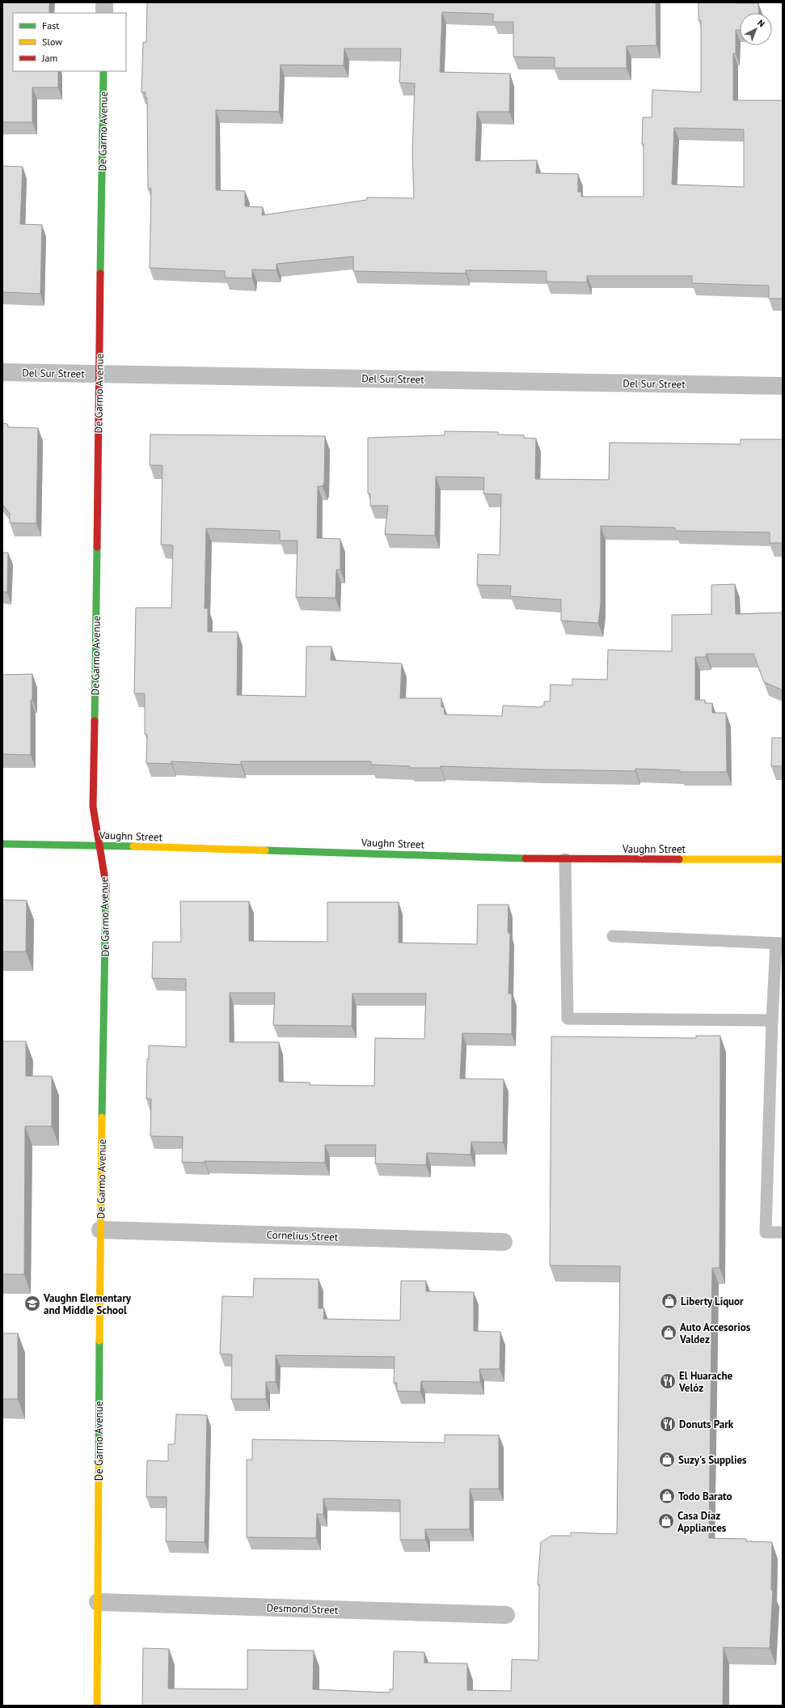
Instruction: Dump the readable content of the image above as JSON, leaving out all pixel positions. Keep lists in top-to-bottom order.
{
  "streets": {
    "street": [
      "De Garmo Avenue",
      "Del Sur Street",
      "Vaughn Street",
      "Cornelius Street",
      "Desmond Street"
    ]
  },
  "crossings": [
    ["De Garmo Avenue", "Del Sur Street"],
    ["De Garmo Avenue", "Vaughn Street"],
    ["De Garmo Avenue", "Cornelius Street"],
    ["De Garmo Avenue", "Desmond Street"]
  ],
  "places": {
    "shop": [
      "Liberty Liquor",
      "Auto Accesorios Valdez",
      "Suzy's Supplies",
      "Todo Barato",
      "Casa Díaz Appliances"
    ],
    "school or university": ["Vaughn Elementary and Middle School"],
    "restaurant": ["El Huarache Velóz", "Donuts Park"]
  },
  "legend": ["Fast", "Slow", "Jam"],
  "north": "top right"
}
